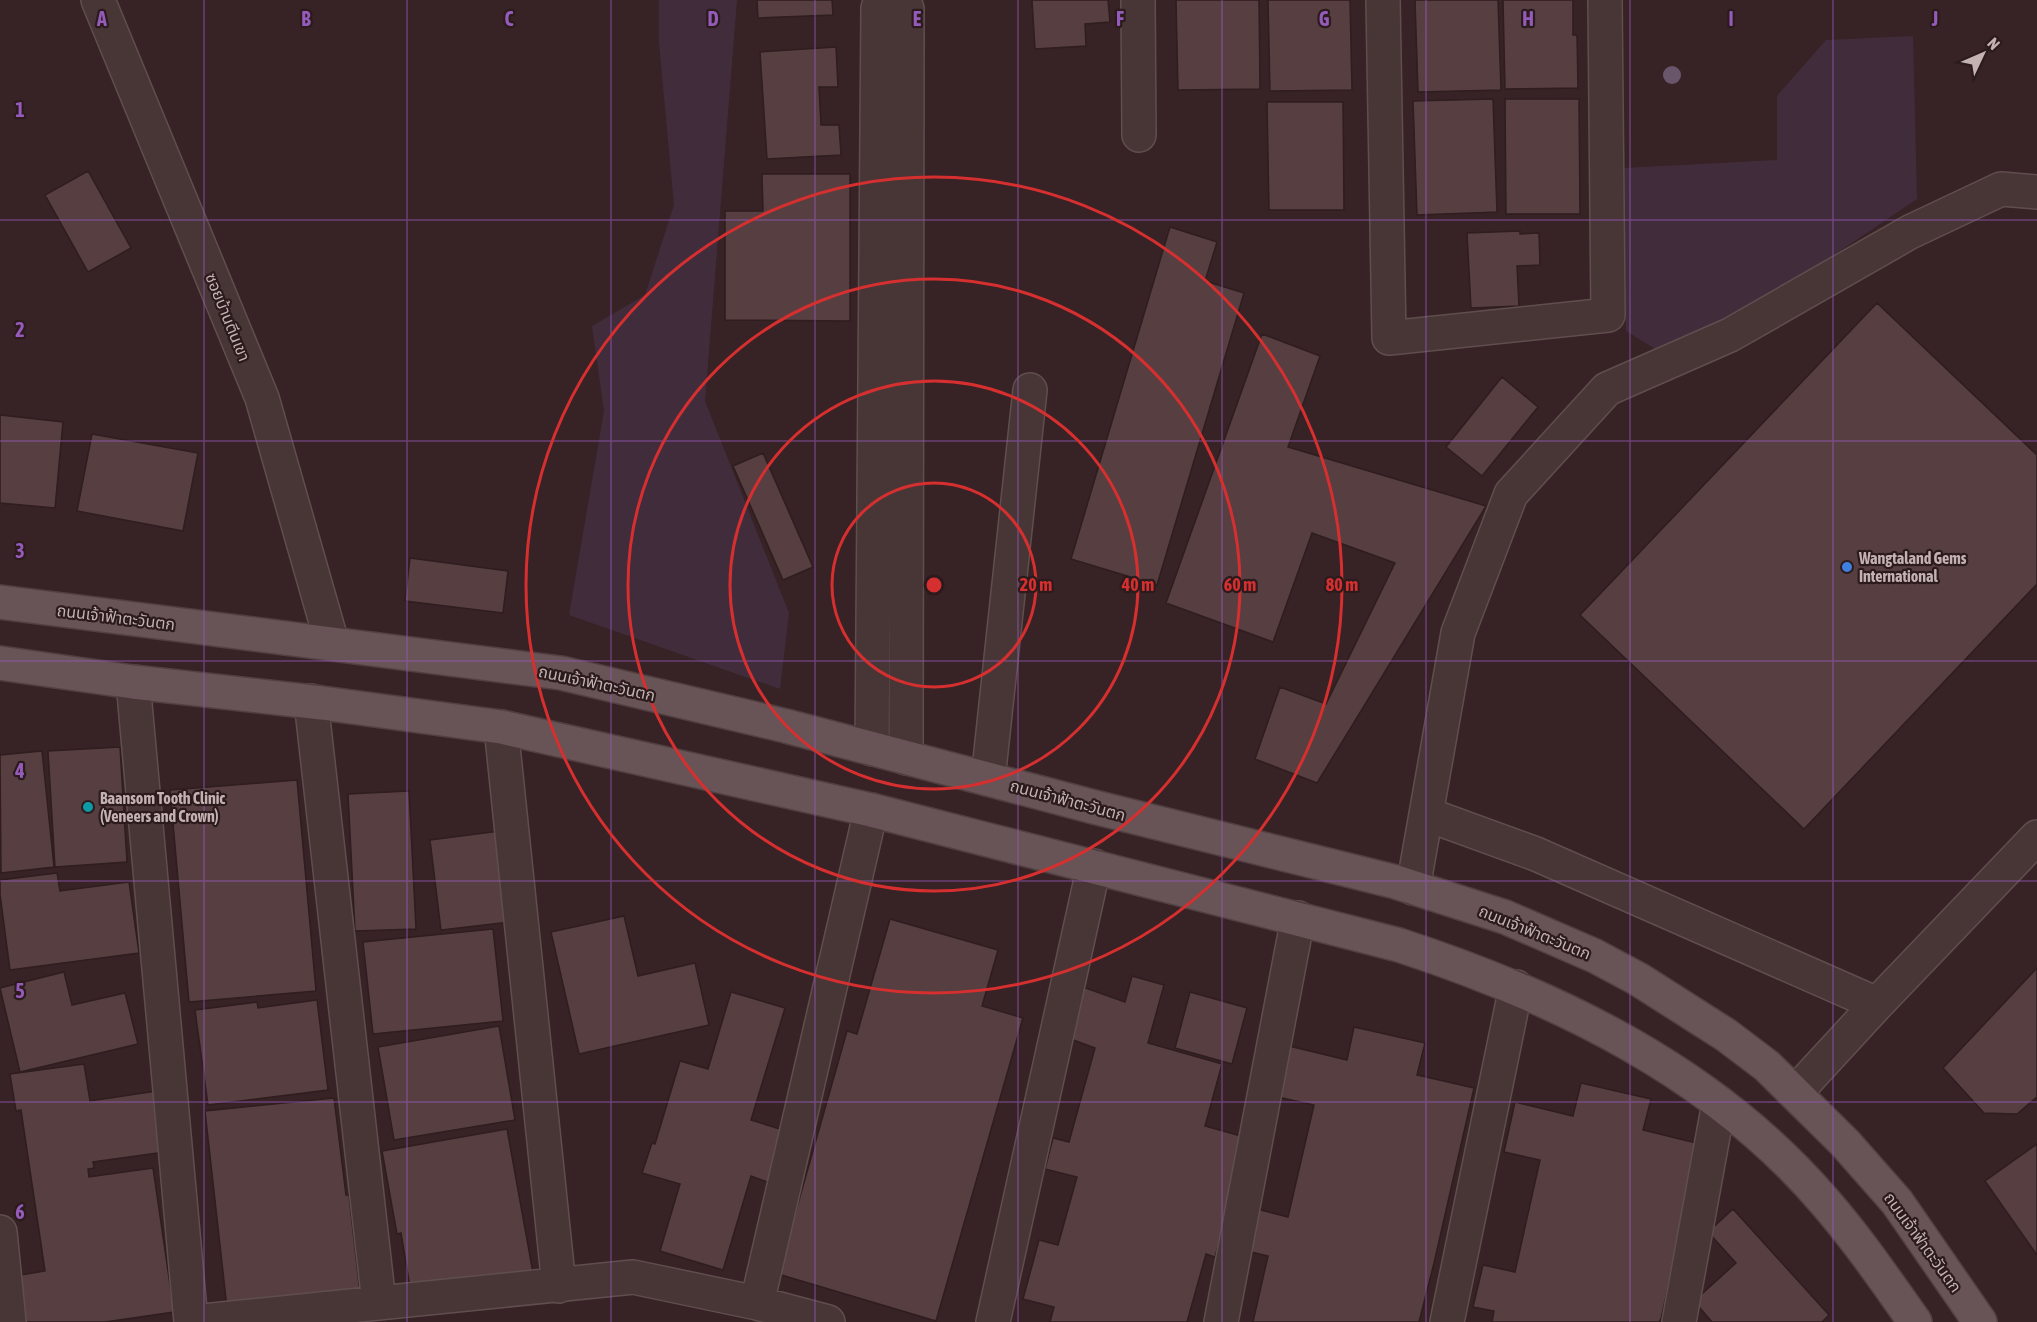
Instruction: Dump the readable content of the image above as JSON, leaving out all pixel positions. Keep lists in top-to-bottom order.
{
  "streets": {
    "main road": ["ถนนเจ้าฟ้าตะวันตก"],
    "street": ["ซอยบ้านตีนเขา"]
  },
  "crossings": [
    ["ซอยบ้านตีนเขา", "ถนนเจ้าฟ้าตะวันตก"]
  ],
  "places": ["Wangtaland Gems International", "Baansom Tooth Clinic (Veneers and Crown)"],
  "north": "top right",
  "grid": {
    "columns": [
      "A",
      "B",
      "C",
      "D",
      "E",
      "F",
      "G",
      "H",
      "I",
      "J"
    ],
    "rows": [
      "1",
      "2",
      "3",
      "4",
      "5",
      "6"
    ]
  },
  "rings": [
    "20 m",
    "40 m",
    "60 m",
    "80 m"
  ]
}
